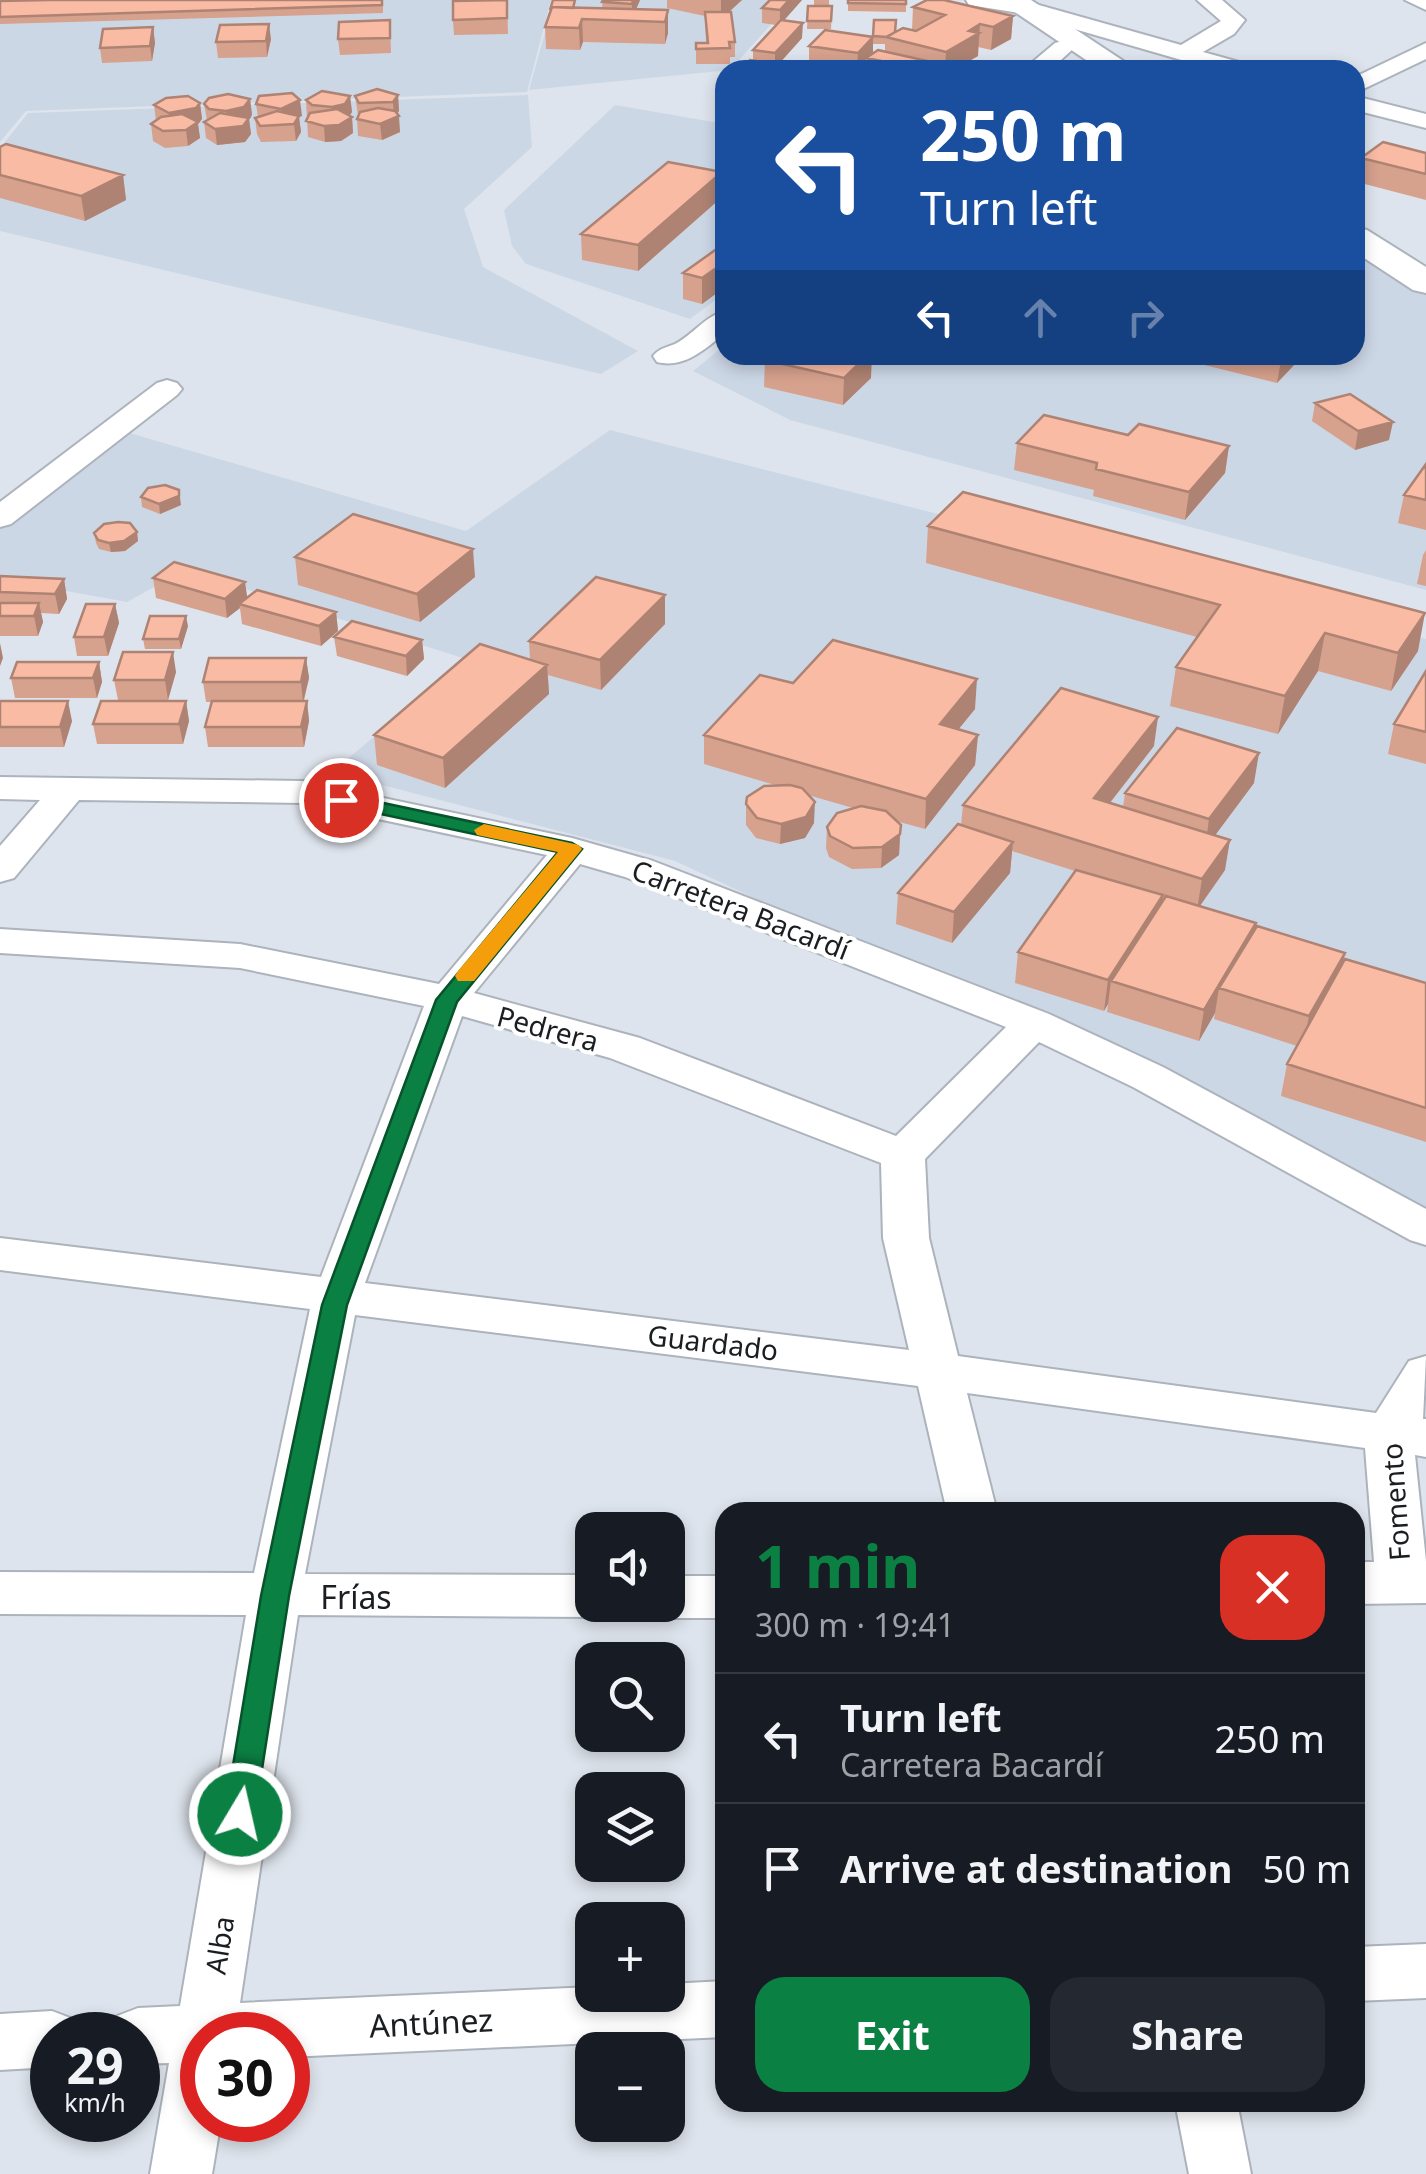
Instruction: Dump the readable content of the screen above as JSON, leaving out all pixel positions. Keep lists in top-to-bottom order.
{
  "streets": {
    "street": [
      "Carretera Bacardí",
      "Pedrera",
      "Guardado",
      "Fomento",
      "Frías",
      "Alba",
      "Antúnez"
    ]
  },
  "crossings": [
    ["Carretera Bacardí", "Alba"],
    ["Pedrera", "Alba"],
    ["Guardado", "Fomento"],
    ["Guardado", "Alba"],
    ["Frías", "Alba"]
  ],
  "page": {
    "turn": ["250 m", "Turn left"],
    "heading": ["1 min", "300 m · 19:41"],
    "map_buttons": ["+", "−"],
    "list": [
      {
        "name": "Turn left",
        "note": "Carretera Bacardí",
        "value": "250 m"
      },
      {
        "name": "Arrive at destination",
        "value": "50 m"
      }
    ],
    "buttons": ["Exit", "Share"],
    "speed": "29 km/h",
    "limit": "30"
  }
}
